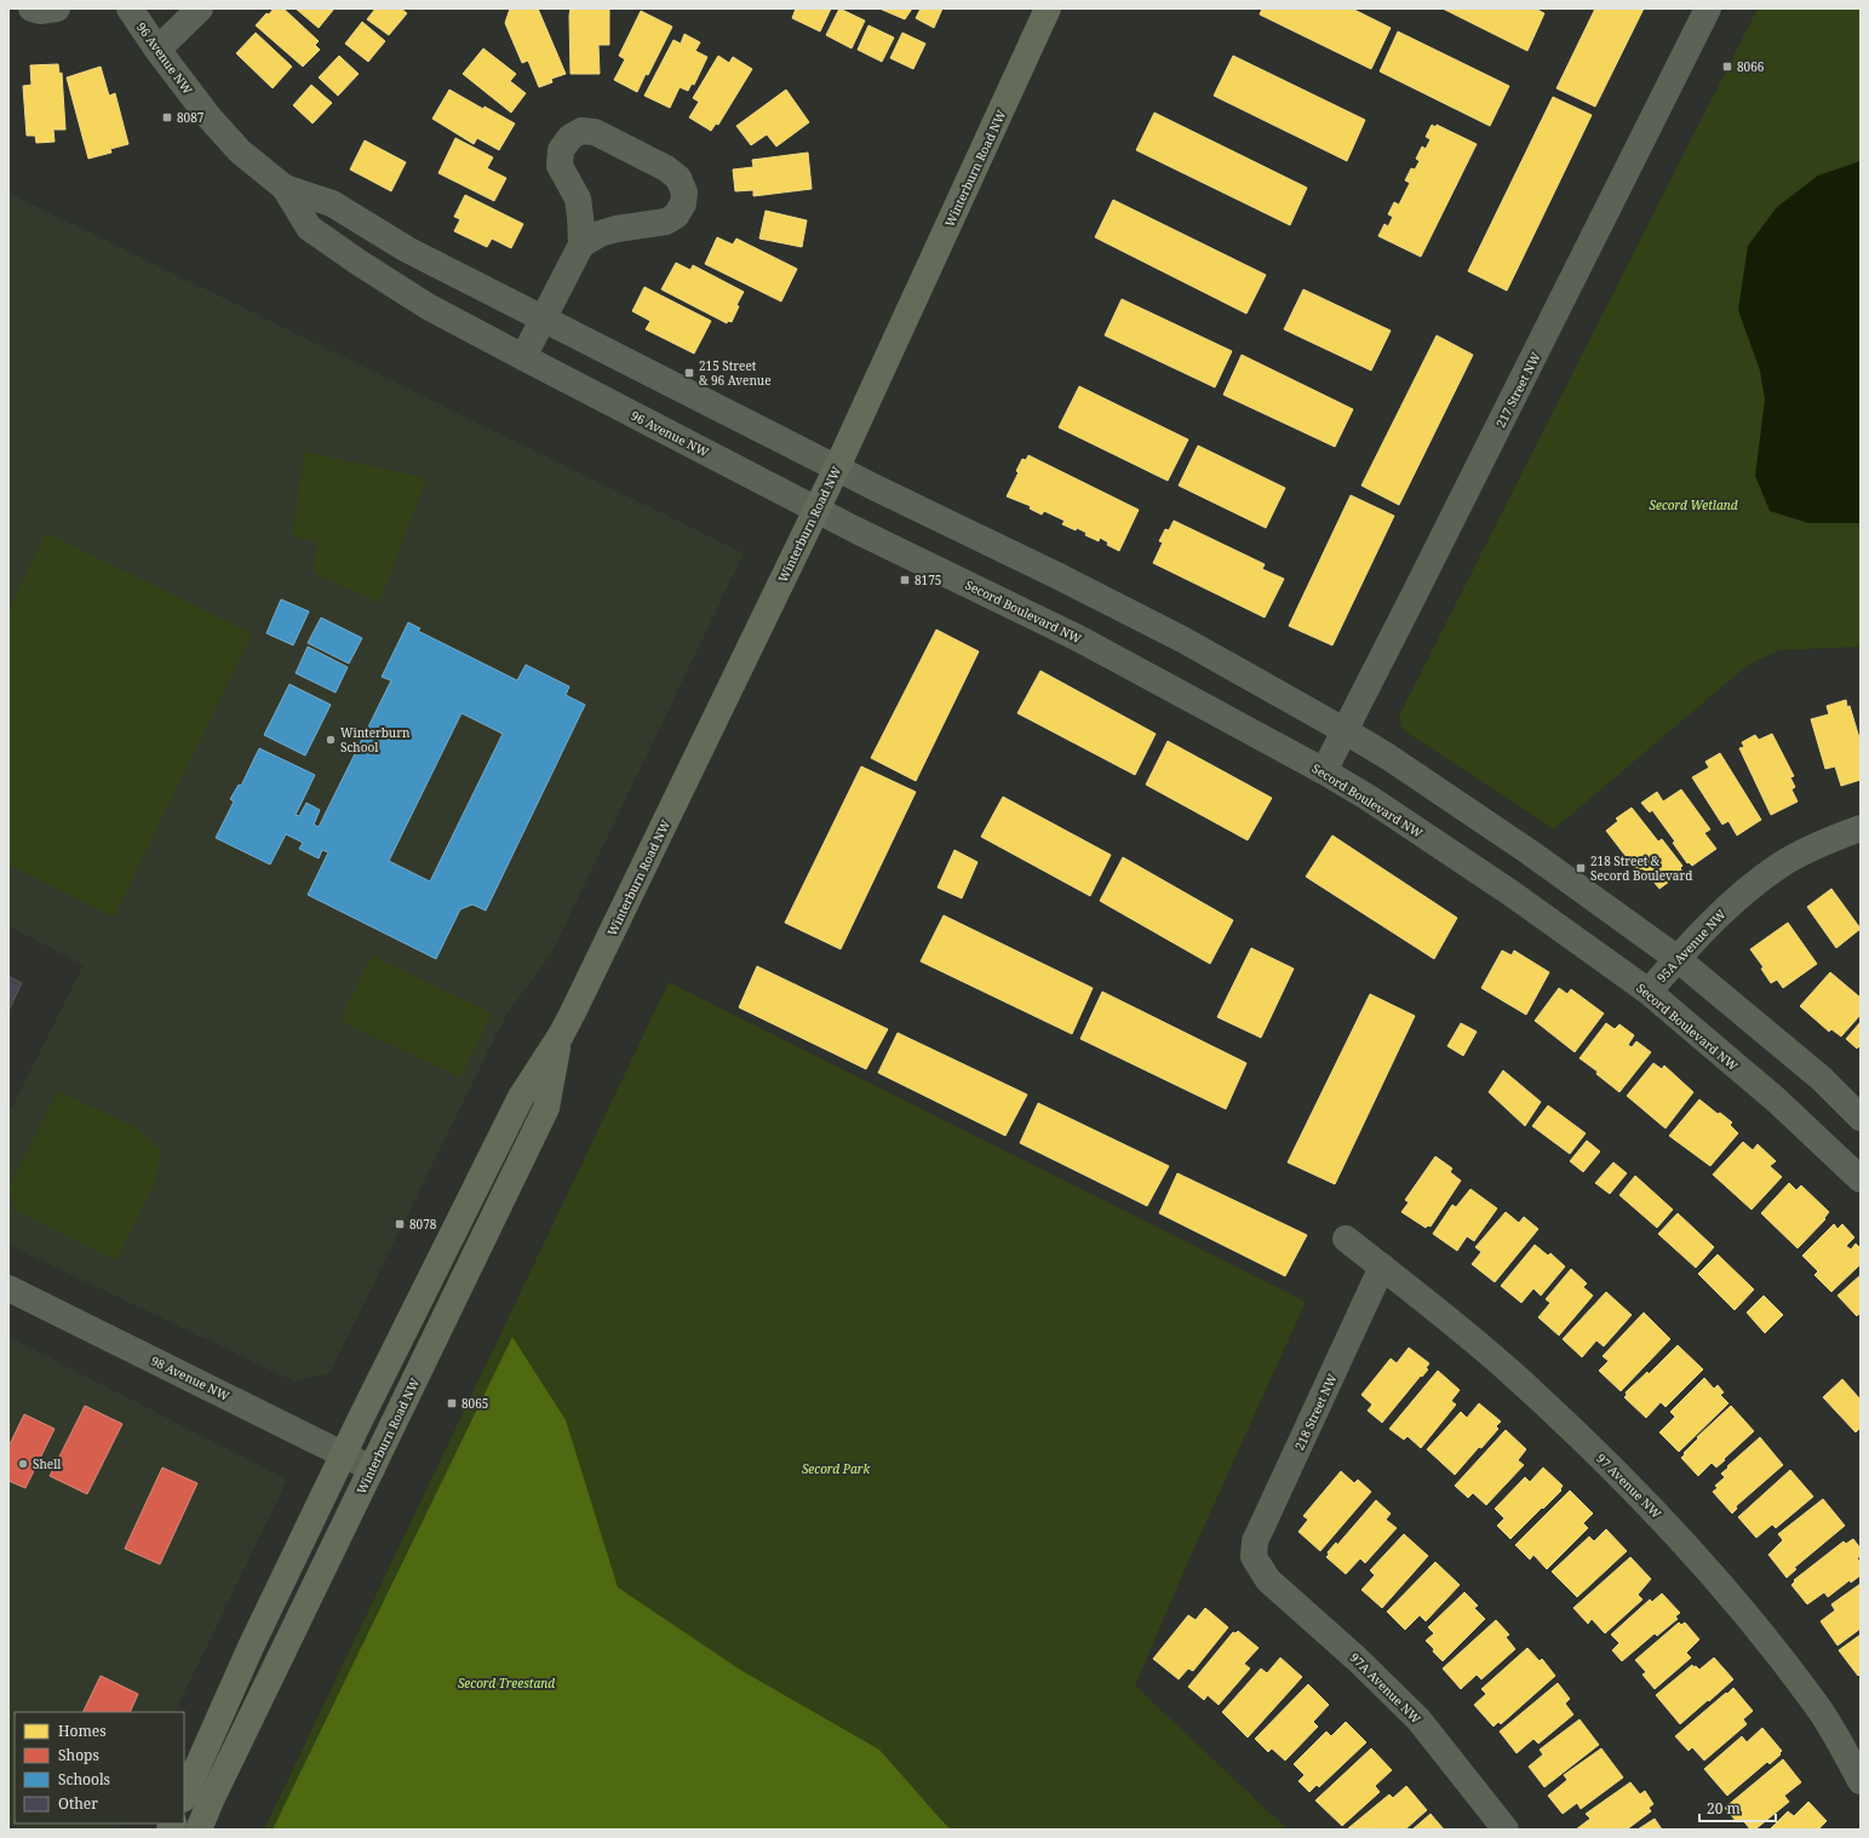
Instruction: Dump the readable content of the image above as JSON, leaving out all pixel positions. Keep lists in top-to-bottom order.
{
  "streets": {
    "main road": ["Winterburn Road NW"],
    "street": [
      "96 Avenue NW",
      "217 Street NW",
      "Secord Boulevard NW",
      "95A Avenue NW",
      "98 Avenue NW",
      "218 Street NW",
      "97 Avenue NW",
      "97A Avenue NW"
    ]
  },
  "crossings": [
    ["96 Avenue NW", "Winterburn Road NW"],
    ["96 Avenue NW", "Secord Boulevard NW"],
    ["Winterburn Road NW", "Secord Boulevard NW"],
    ["Winterburn Road NW", "98 Avenue NW"],
    ["217 Street NW", "Secord Boulevard NW"],
    ["Secord Boulevard NW", "95A Avenue NW"],
    ["218 Street NW", "97 Avenue NW"],
    ["218 Street NW", "97A Avenue NW"]
  ],
  "parks": ["Secord Wetland", "Secord Park", "Secord Treestand"],
  "places": {
    "transit": [
      "8066",
      "8087",
      "215 Street & 96 Avenue",
      "8175",
      "218 Street & Secord Boulevard",
      "8078",
      "8065"
    ],
    "other": ["Winterburn School", "Shell"]
  },
  "legend": [
    "Homes",
    "Shops",
    "Schools",
    "Other"
  ],
  "scale_bar": "20 m"
}
